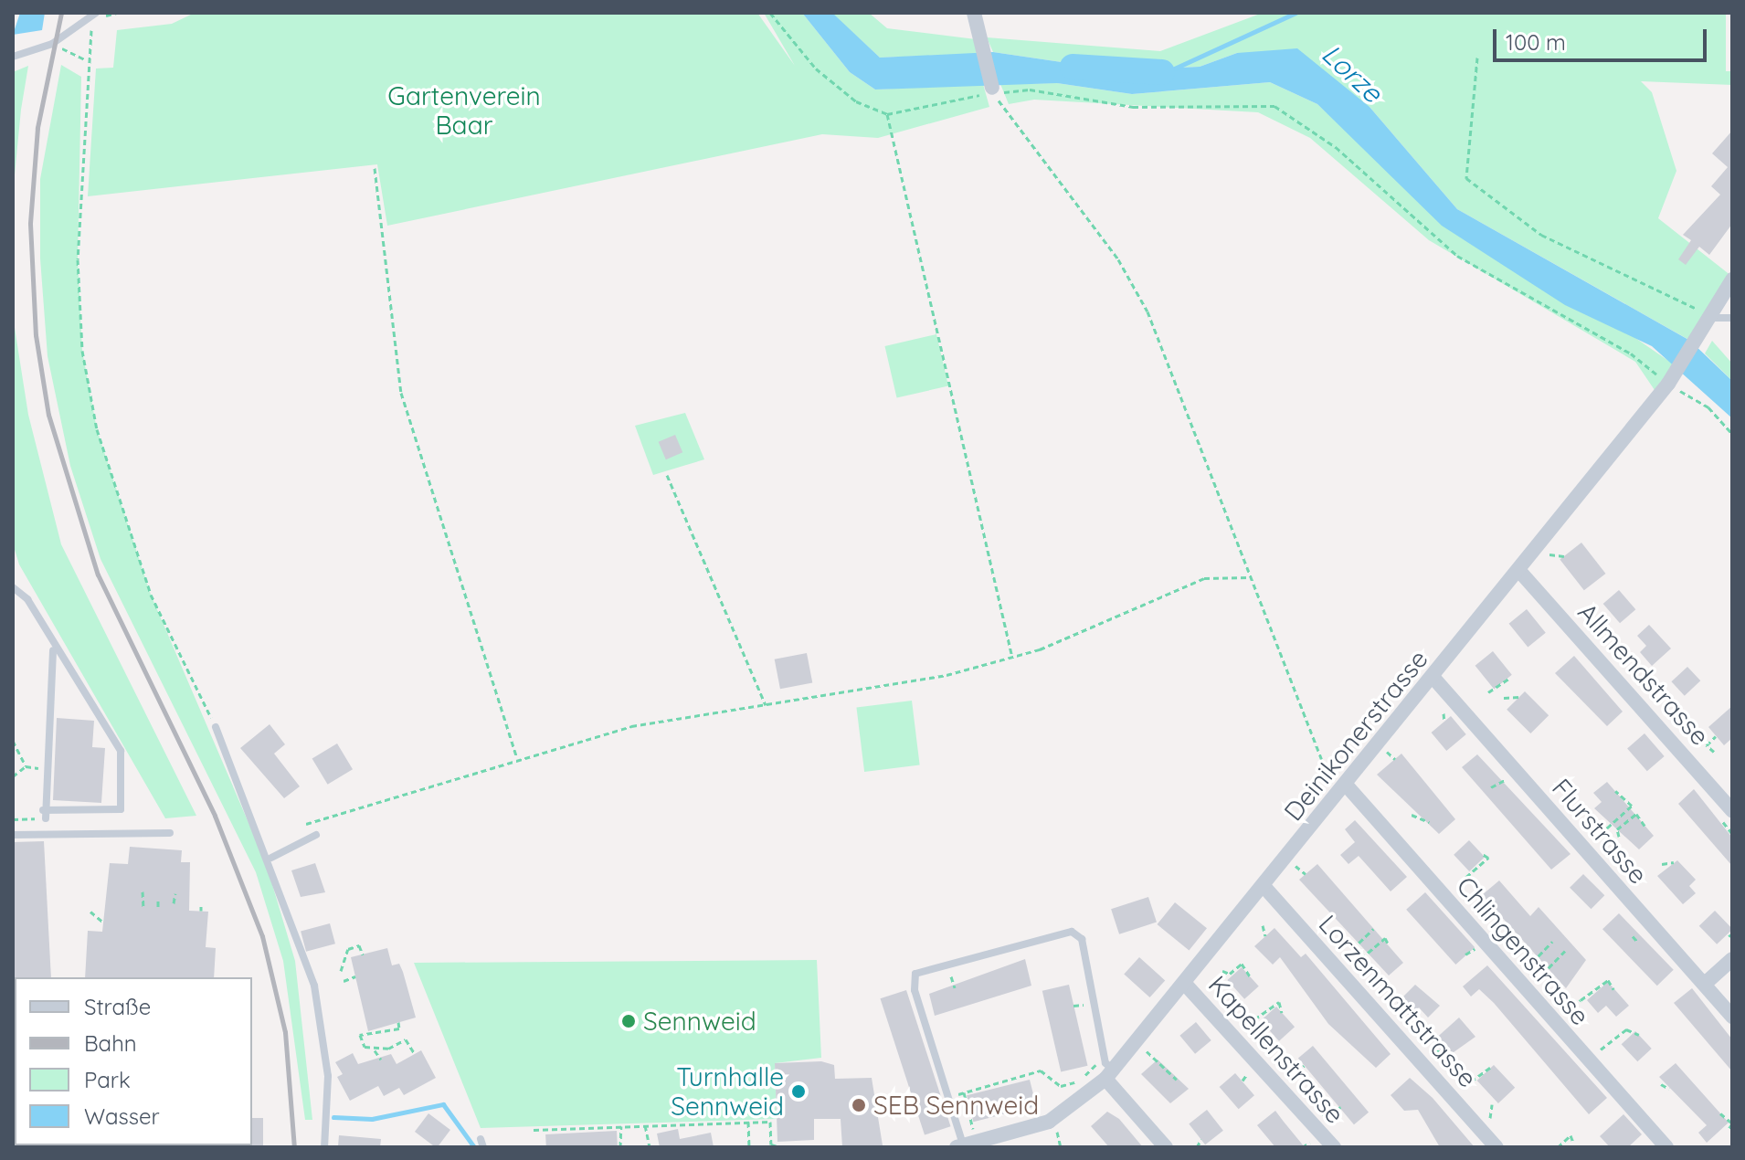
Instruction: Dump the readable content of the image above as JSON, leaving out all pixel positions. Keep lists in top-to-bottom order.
{
  "streets": {
    "street": [
      "Allmendstrasse",
      "Deinikonerstrasse",
      "Flurstrasse",
      "Chlingenstrasse",
      "Lorzenmattstrasse",
      "Kapellenstrasse"
    ]
  },
  "crossings": [
    ["Allmendstrasse", "Deinikonerstrasse"],
    ["Deinikonerstrasse", "Flurstrasse"],
    ["Deinikonerstrasse", "Chlingenstrasse"],
    ["Deinikonerstrasse", "Lorzenmattstrasse"],
    ["Deinikonerstrasse", "Kapellenstrasse"]
  ],
  "water": ["Lorze"],
  "parks": ["Gartenverein Baar"],
  "places": ["Sennweid", "Turnhalle Sennweid", "SEB Sennweid"],
  "legend": [
    "Straße",
    "Bahn",
    "Park",
    "Wasser"
  ],
  "scale_bar": "100 m"
}
